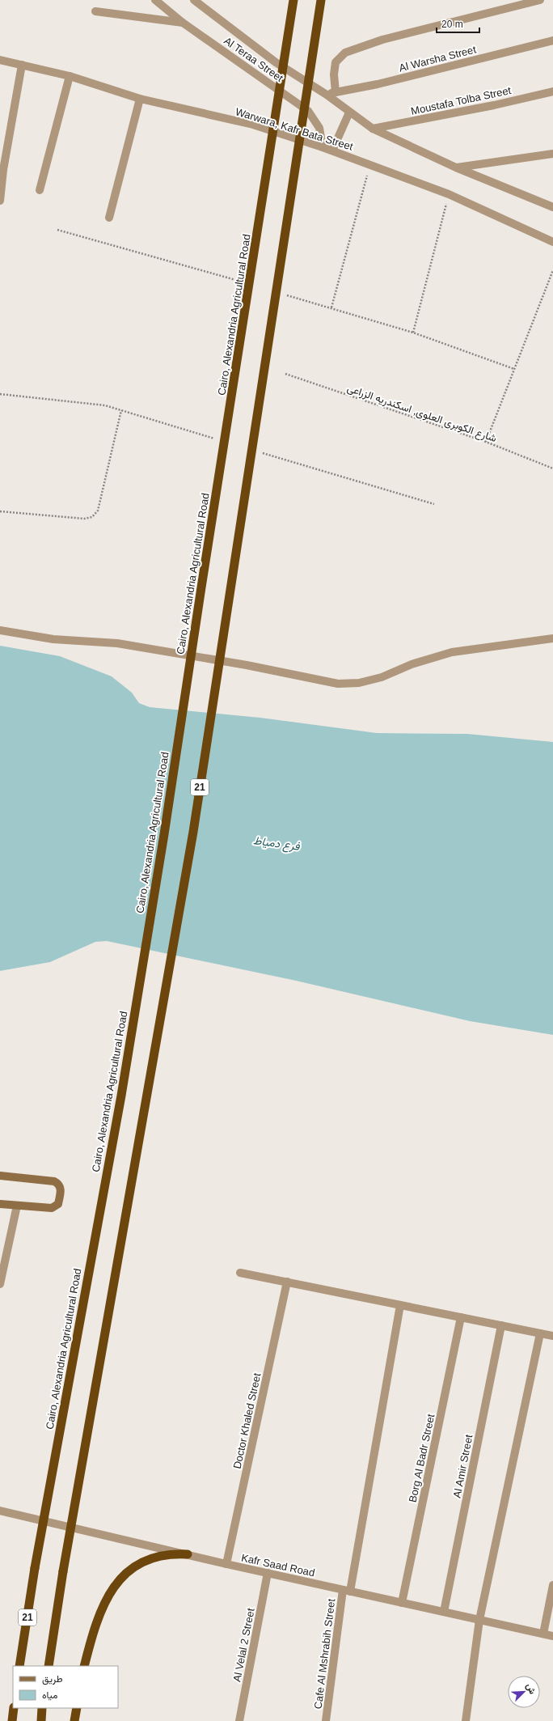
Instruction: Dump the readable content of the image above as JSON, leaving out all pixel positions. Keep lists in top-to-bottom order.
{
  "streets": {
    "highway": ["Cairo, Alexandria Agricultural Road", "21"],
    "street": [
      "Al Warsha Street",
      "Al Teraa Street",
      "Moustafa Tolba Street",
      "Warwara, Kafr Bata Street",
      "Doctor Khaled Street",
      "Borg Al Badr Street",
      "Al Amir Street",
      "Kafr Saad Road",
      "Al Velal 2 Street",
      "Cafe Al Mshrabih Street"
    ],
    "path": ["شارع الكوبرى العلوى, اسكندريه الزراعى"]
  },
  "crossings": [
    ["Al Warsha Street", "Al Teraa Street"],
    ["Al Teraa Street", "Moustafa Tolba Street"],
    ["Al Teraa Street", "Warwara, Kafr Bata Street"],
    ["Doctor Khaled Street", "Kafr Saad Road"],
    ["Borg Al Badr Street", "Kafr Saad Road"],
    ["Al Amir Street", "Kafr Saad Road"],
    ["Kafr Saad Road", "Al Velal 2 Street"],
    ["Kafr Saad Road", "Cafe Al Mshrabih Street"]
  ],
  "water": ["فرع دمياط"],
  "legend": ["طريق", "مياه"],
  "scale_bar": "20 m",
  "north": "top right"
}
